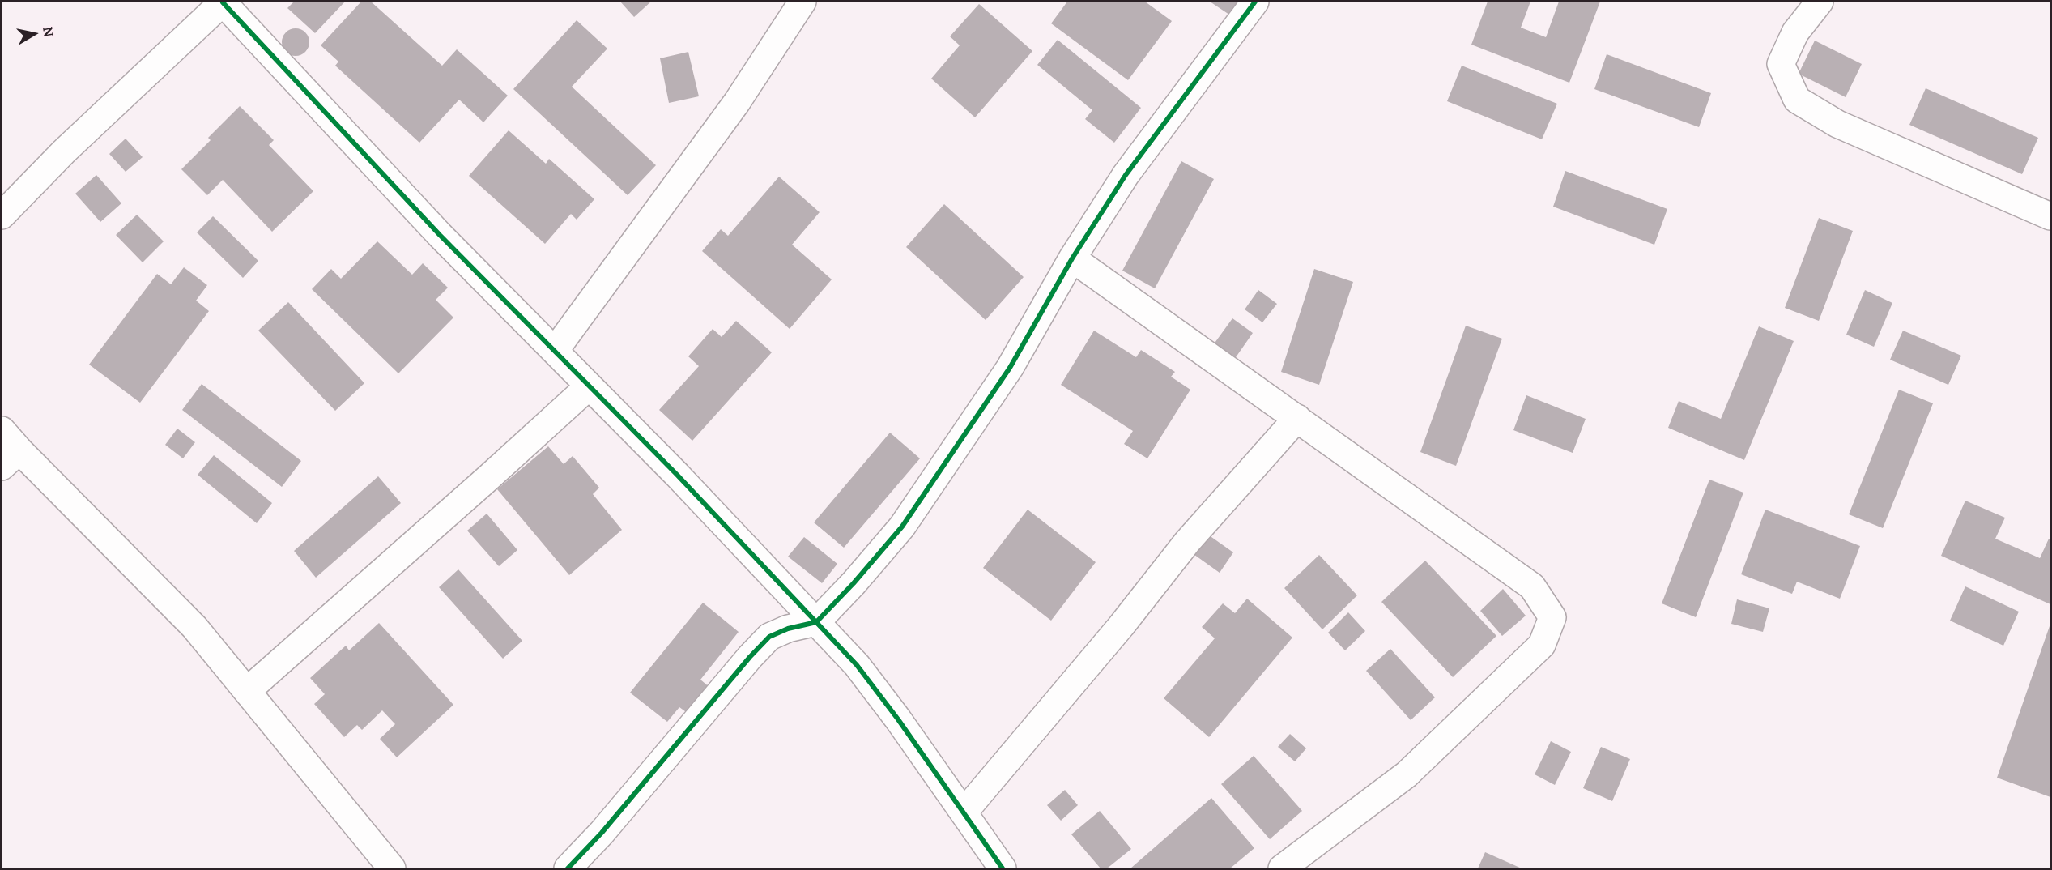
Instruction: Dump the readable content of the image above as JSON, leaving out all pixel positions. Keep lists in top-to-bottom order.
{
  "north": "right"
}
